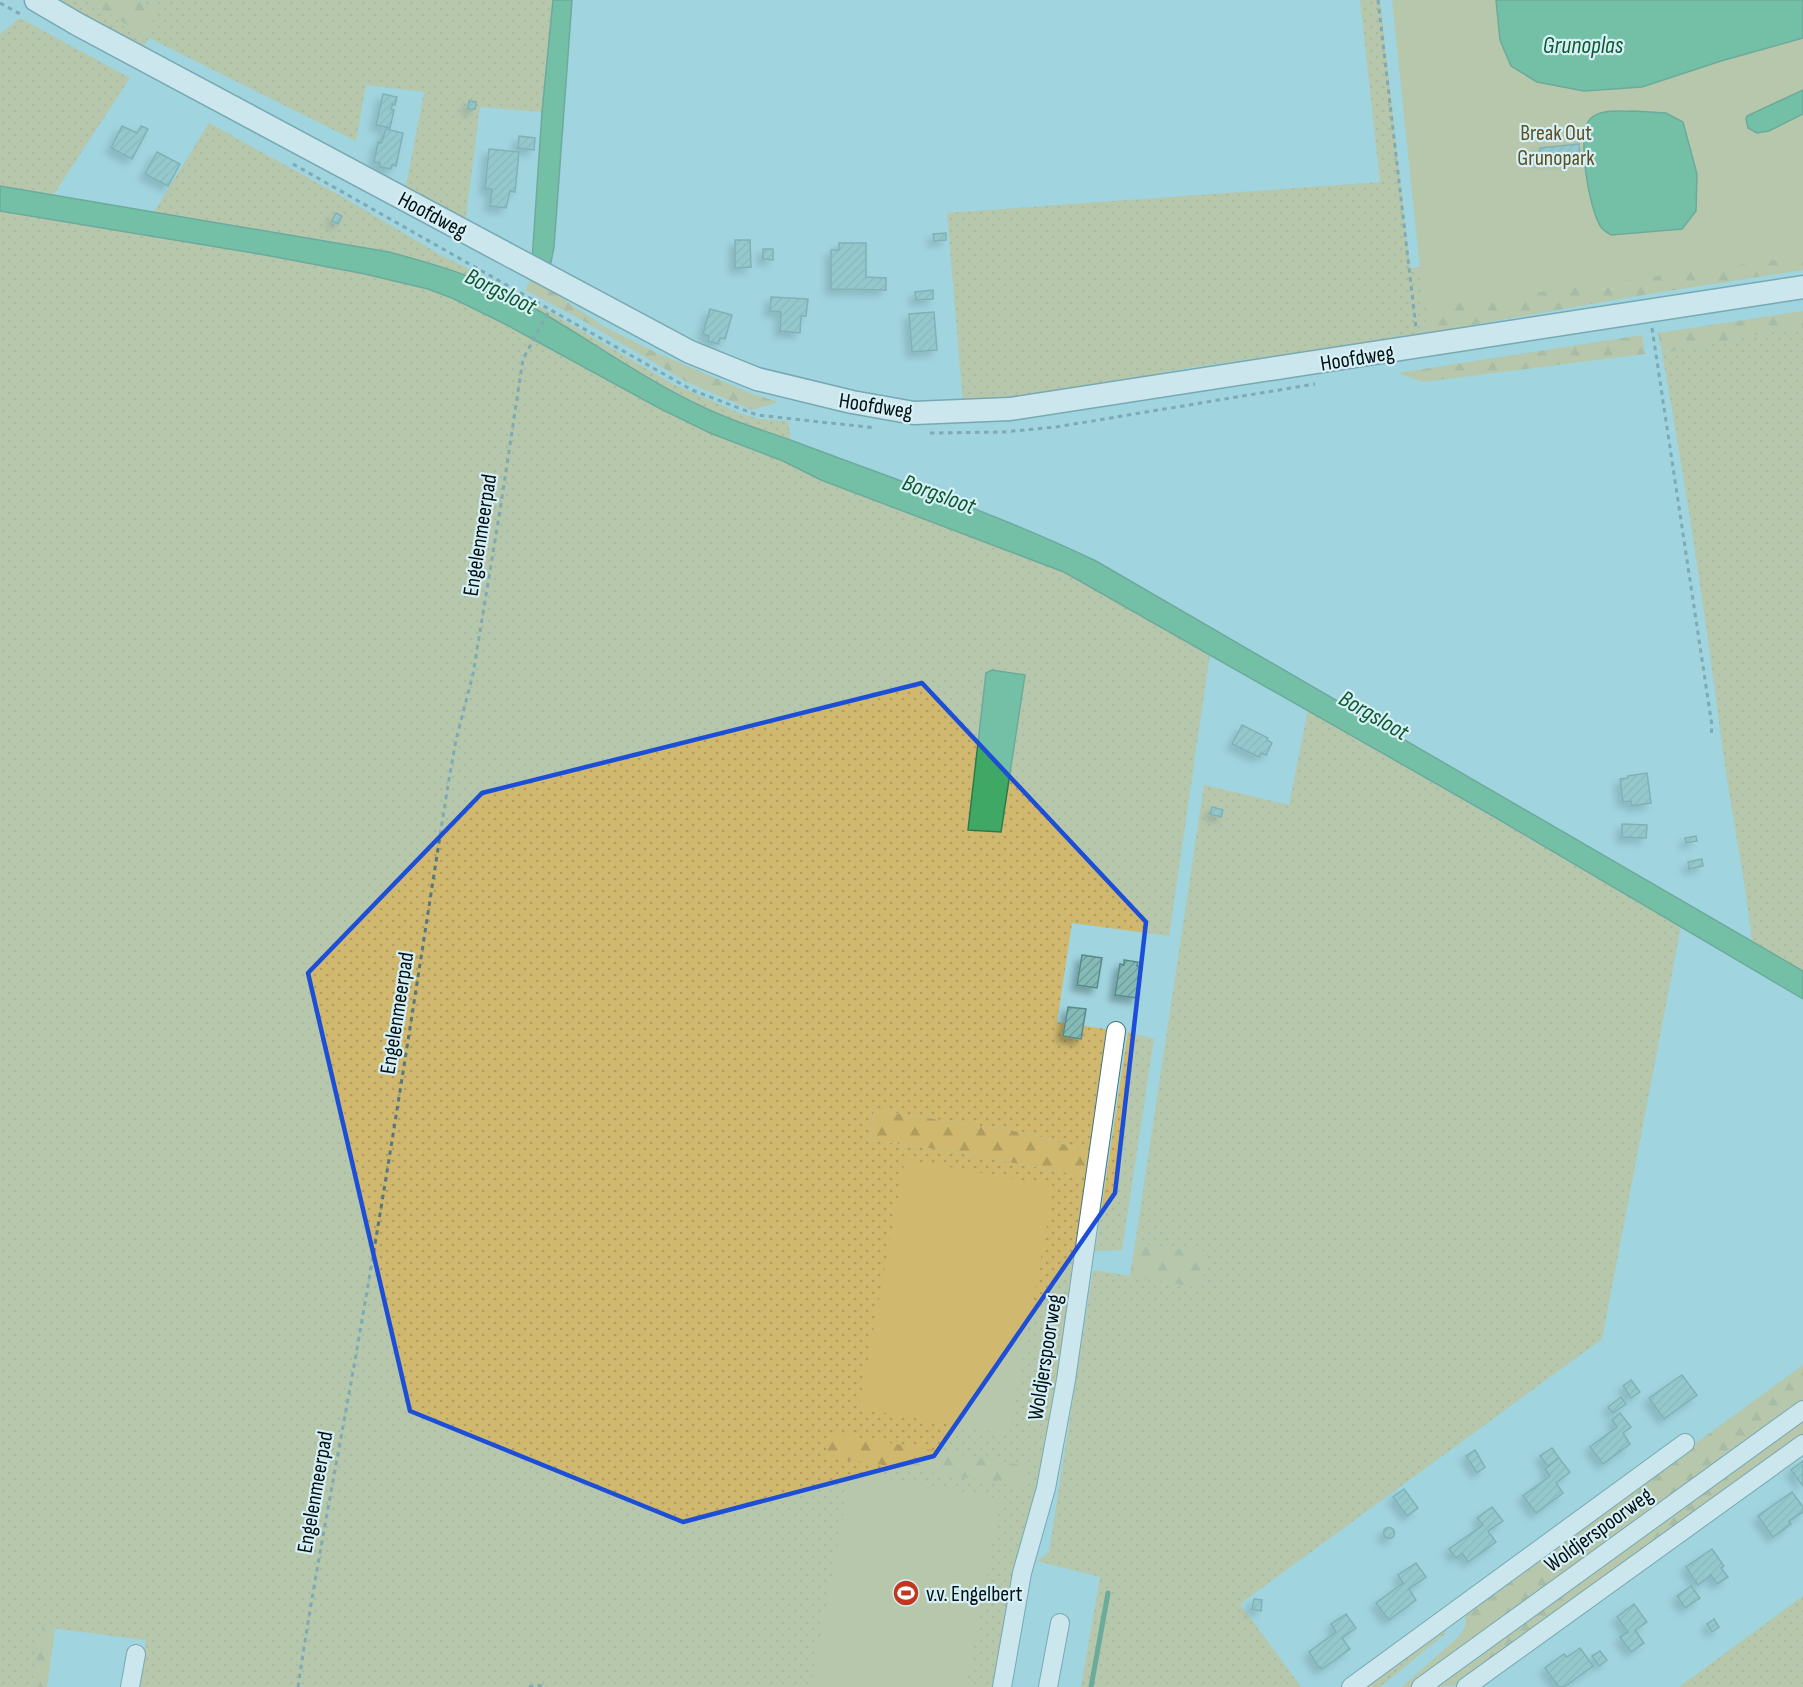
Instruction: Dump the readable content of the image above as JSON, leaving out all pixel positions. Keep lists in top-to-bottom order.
{
  "streets": {
    "main road": ["Hoofdweg"],
    "street": ["Woldjerspoorweg"],
    "path": ["Engelenmeerpad"]
  },
  "crossings": [
    ["Hoofdweg", "Engelenmeerpad"]
  ],
  "water": ["Grunoplas", "Borgsloot"],
  "parks": ["Break Out Grunopark"],
  "places": {
    "sports": ["v.v. Engelbert"]
  }
}
